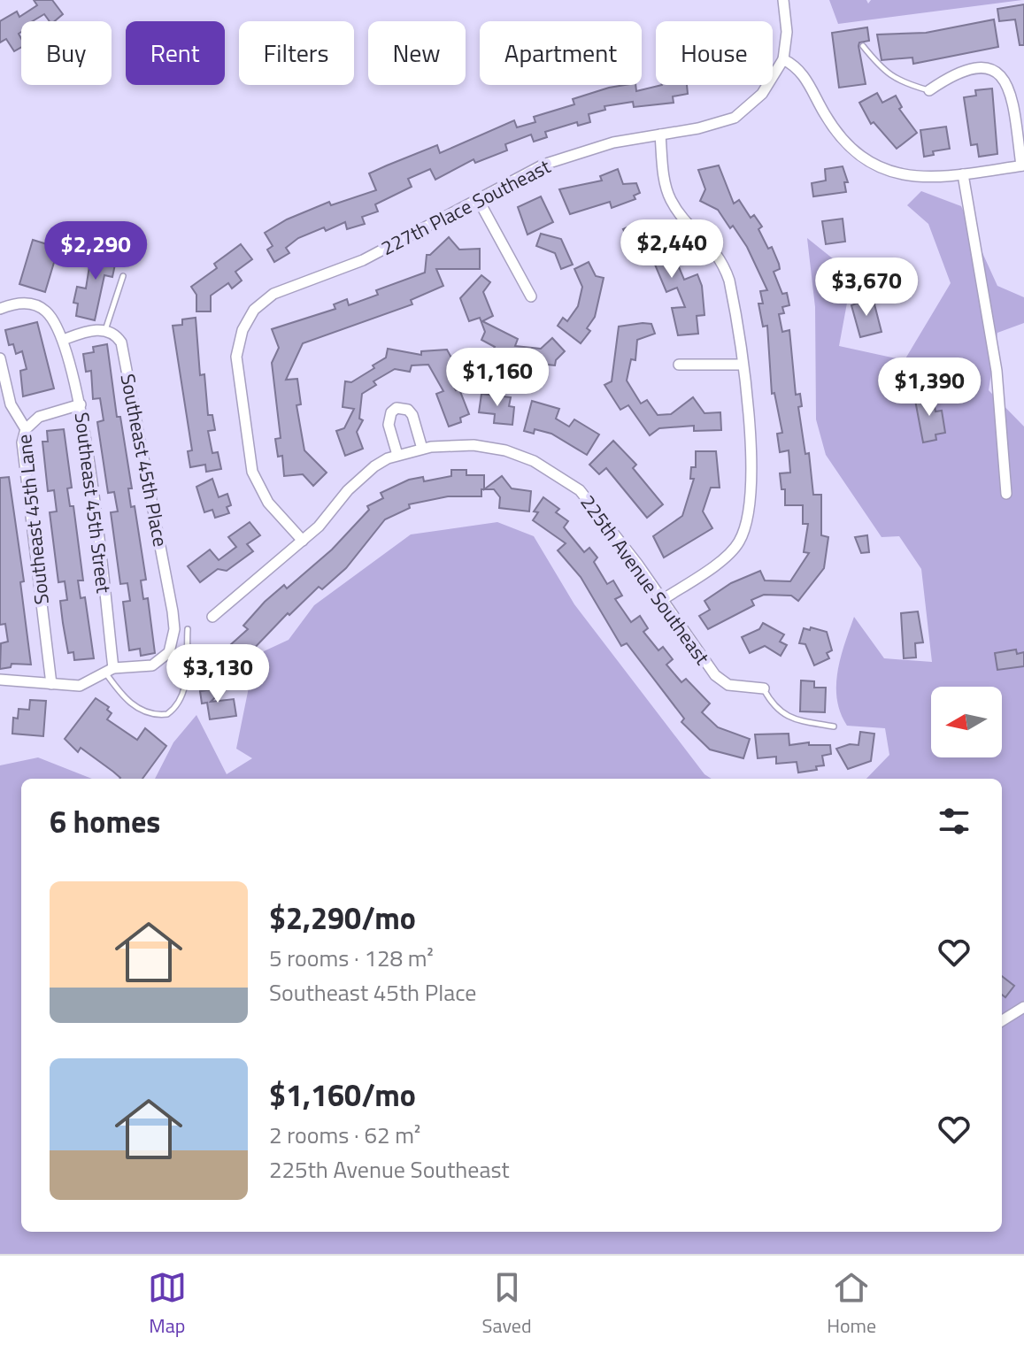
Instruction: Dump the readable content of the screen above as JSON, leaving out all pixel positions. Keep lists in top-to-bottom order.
{
  "streets": {
    "street": [
      "227th Place Southeast",
      "Southeast 45th Place",
      "Southeast 45th Street",
      "Southeast 45th Lane",
      "225th Avenue Southeast"
    ]
  },
  "crossings": [
    ["227th Place Southeast", "225th Avenue Southeast"],
    ["Southeast 45th Place", "Southeast 45th Street"]
  ],
  "north": "left",
  "page": {
    "chip": [
      "Buy",
      "Rent",
      "Filters",
      "New",
      "Apartment",
      "House"
    ],
    "price": [
      "$2,440",
      "$2,290",
      "$3,670",
      "$1,160",
      "$1,390",
      "$3,130"
    ],
    "heading": "6 homes",
    "list": [
      {
        "name": "$2,290/mo",
        "note": "5 rooms · 128 m² · Southeast 45th Place"
      },
      {
        "name": "$1,160/mo",
        "note": "2 rooms · 62 m² · 225th Avenue Southeast"
      }
    ],
    "tabs": ["Map", "Saved", "Home"]
  }
}
